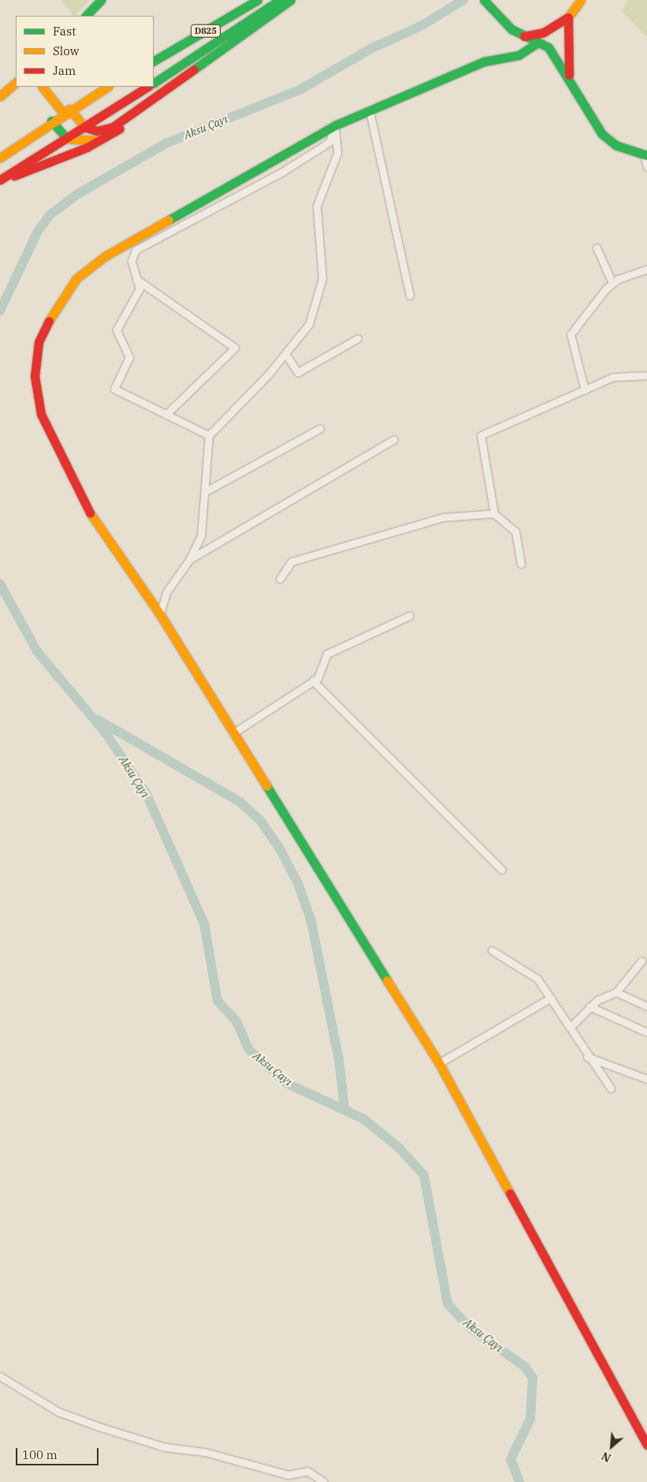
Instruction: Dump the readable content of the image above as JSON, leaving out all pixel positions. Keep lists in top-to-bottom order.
{
  "streets": {
    "main road": ["D825"]
  },
  "water": ["Aksu Çayı"],
  "legend": ["Fast", "Slow", "Jam"],
  "scale_bar": "100 m",
  "north": "bottom left"
}
